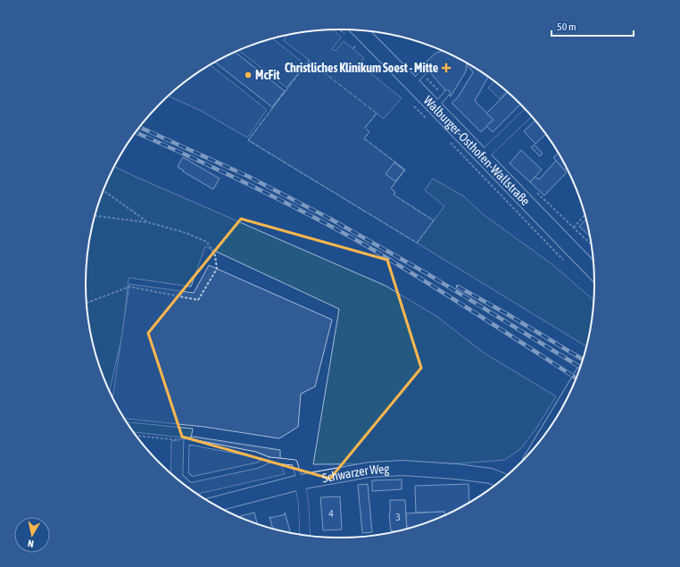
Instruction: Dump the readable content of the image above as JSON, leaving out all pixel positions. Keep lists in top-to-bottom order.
{
  "streets": {
    "street": ["Walburger-Osthofen-Wallstraße", "Schwarzer Weg"]
  },
  "places": {
    "health": ["Christliches Klinikum Soest - Mitte"],
    "other": ["McFit"]
  },
  "house_numbers": ["4", "3"],
  "scale_bar": "50 m",
  "north": "bottom"
}
